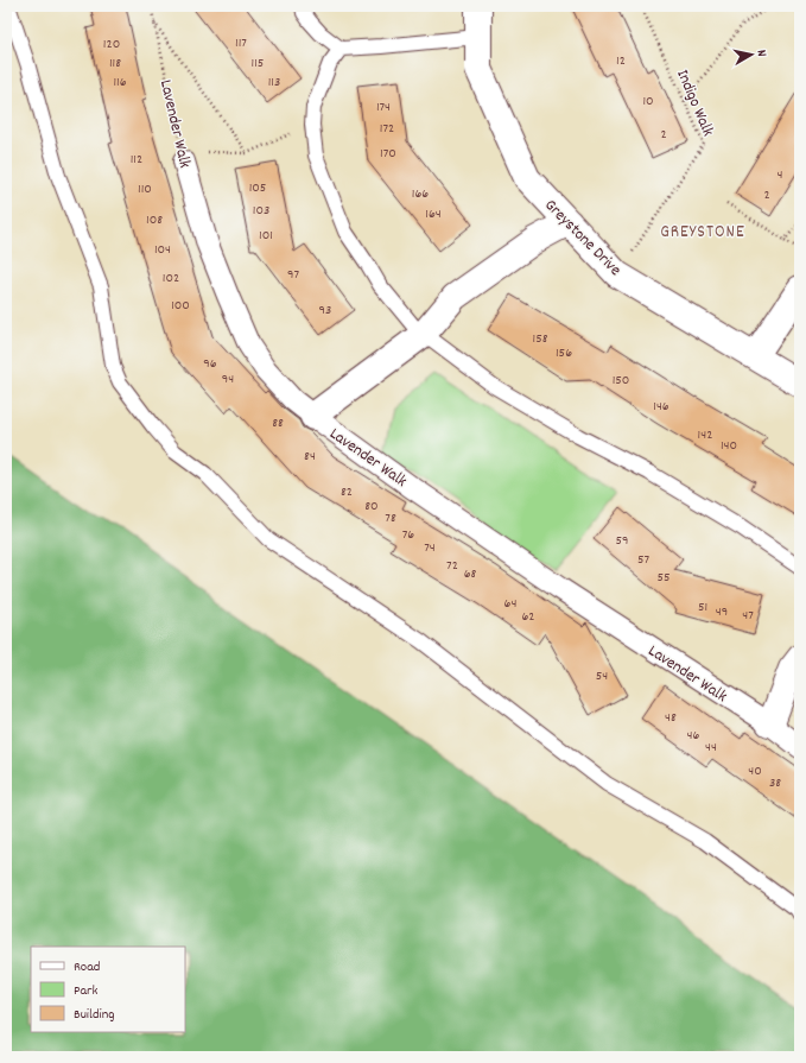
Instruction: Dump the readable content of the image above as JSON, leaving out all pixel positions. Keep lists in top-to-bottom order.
{
  "streets": {
    "street": ["Lavender Walk", "Greystone Drive"],
    "path": ["Indigo Walk"]
  },
  "crossings": [
    ["Indigo Walk", "Greystone Drive"]
  ],
  "districts": ["GREYSTONE"],
  "house_numbers": [
    "117",
    "120",
    "12",
    "118",
    "115",
    "116",
    "113",
    "10",
    "174",
    "172",
    "2",
    "170",
    "112",
    "4",
    "105",
    "110",
    "166",
    "2",
    "103",
    "164",
    "108",
    "101",
    "104",
    "97",
    "102",
    "100",
    "93",
    "158",
    "156",
    "96",
    "94",
    "150",
    "146",
    "88",
    "142",
    "140",
    "84",
    "82",
    "80",
    "78",
    "76",
    "59",
    "74",
    "57",
    "72",
    "68",
    "55",
    "64",
    "51",
    "49",
    "47",
    "62",
    "54",
    "48",
    "46",
    "44",
    "40",
    "38"
  ],
  "legend": ["Road", "Park", "Building"],
  "north": "right"
}
